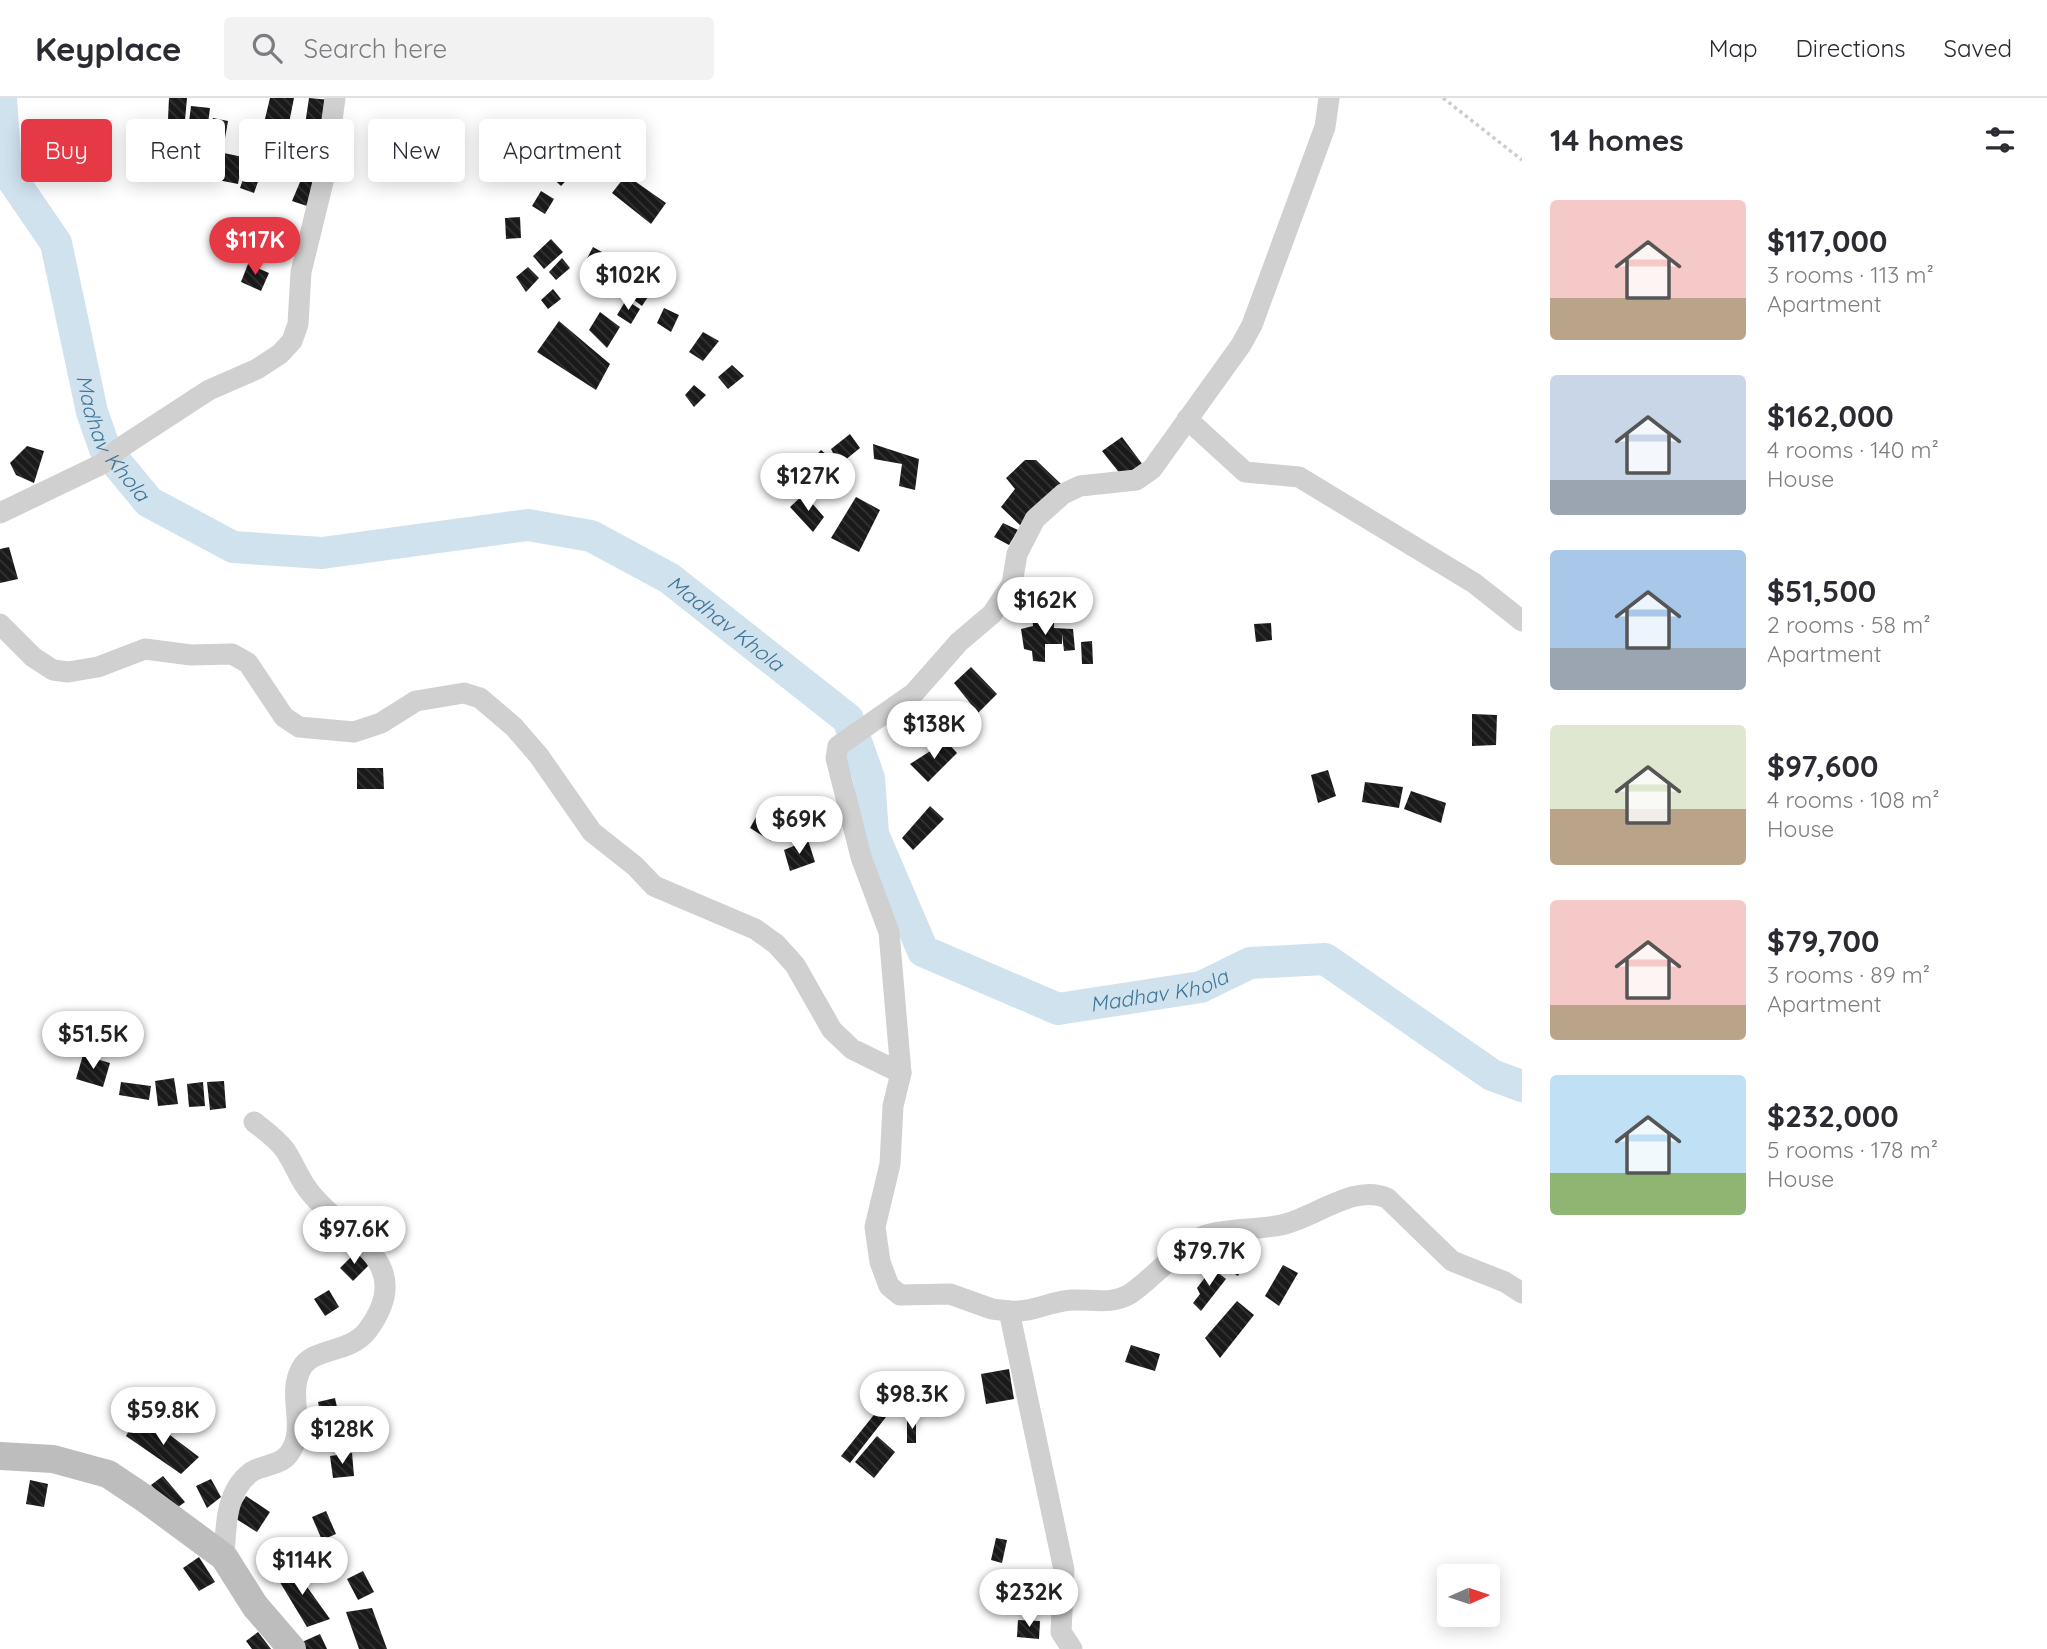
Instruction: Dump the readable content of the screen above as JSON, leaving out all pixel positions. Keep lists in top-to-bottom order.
{
  "water": ["Madhav Khola"],
  "north": "right",
  "page": {
    "header": "Keyplace",
    "search": "Search here",
    "nav": ["Map", "Directions", "Saved"],
    "heading": "14 homes",
    "chip": [
      "Buy",
      "Rent",
      "Filters",
      "New",
      "Apartment"
    ],
    "list": [
      {
        "name": "$117,000",
        "note": "3 rooms · 113 m² · Apartment"
      },
      {
        "name": "$162,000",
        "note": "4 rooms · 140 m² · House"
      },
      {
        "name": "$51,500",
        "note": "2 rooms · 58 m² · Apartment"
      },
      {
        "name": "$97,600",
        "note": "4 rooms · 108 m² · House"
      },
      {
        "name": "$79,700",
        "note": "3 rooms · 89 m² · Apartment"
      },
      {
        "name": "$232,000",
        "note": "5 rooms · 178 m² · House"
      }
    ],
    "price": [
      "$117K",
      "$102K",
      "$127K",
      "$162K",
      "$138K",
      "$69K",
      "$51.5K",
      "$97.6K",
      "$79.7K",
      "$98.3K",
      "$59.8K",
      "$128K",
      "$114K",
      "$232K"
    ]
  }
}
